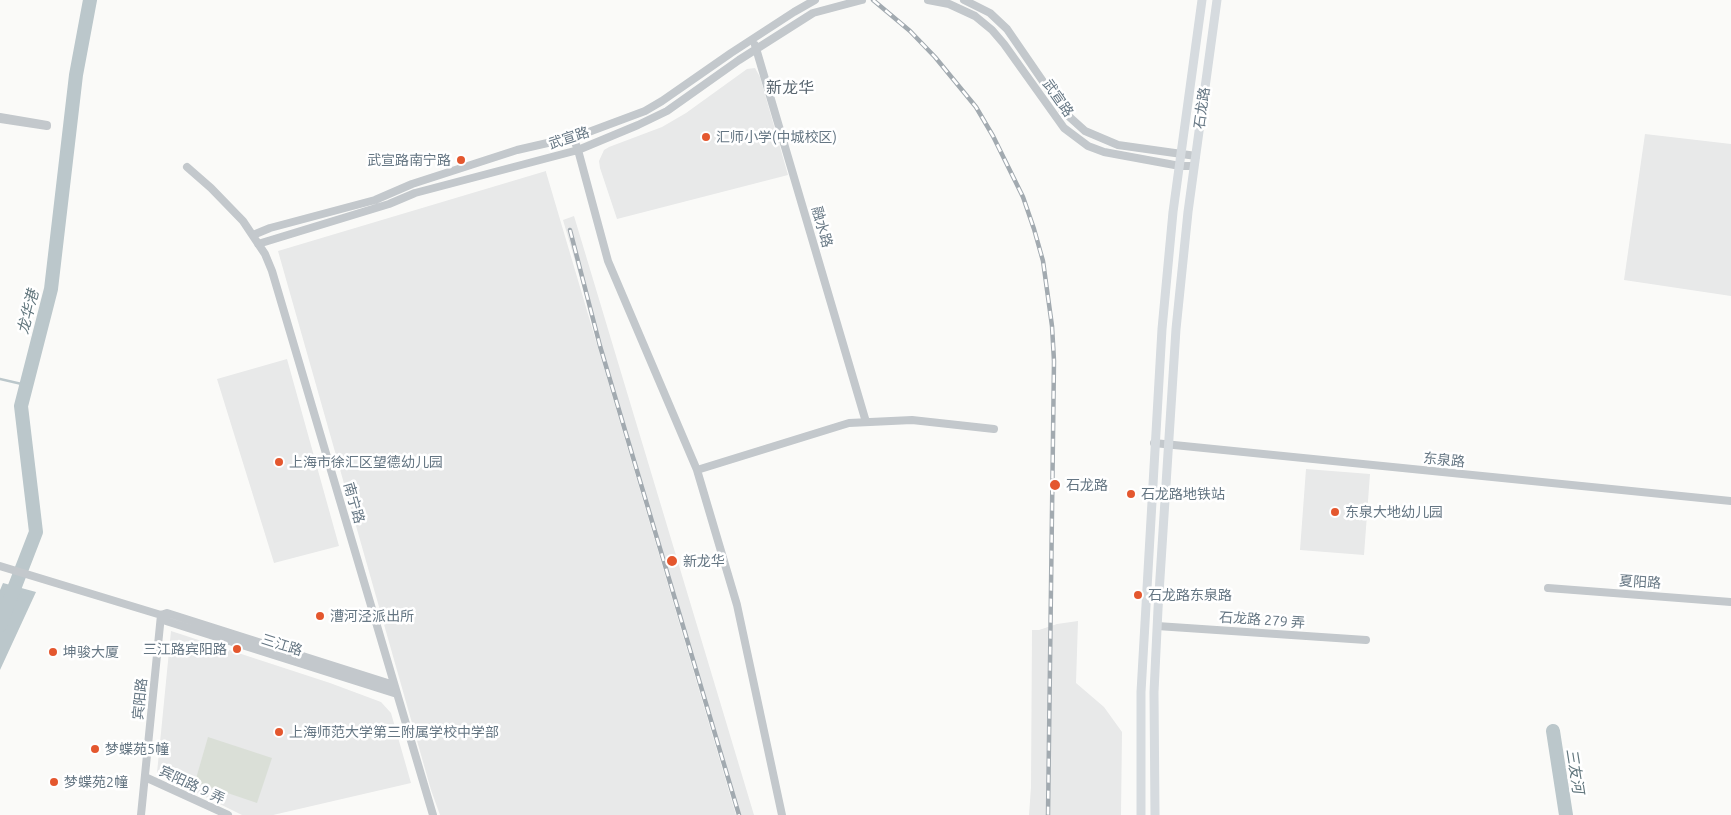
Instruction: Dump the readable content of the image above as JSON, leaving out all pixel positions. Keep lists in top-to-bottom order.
{
  "streets": {
    "main road": ["石龙路"],
    "street": [
      "武宣路",
      "融水路",
      "东泉路",
      "南宁路",
      "夏阳路",
      "石龙路 279 弄",
      "三江路",
      "宾阳路",
      "宾阳路 9 弄"
    ]
  },
  "crossings": [
    ["武宣路", "石龙路"],
    ["武宣路", "融水路"],
    ["武宣路", "南宁路"],
    ["石龙路", "东泉路"],
    ["石龙路", "石龙路 279 弄"],
    ["南宁路", "三江路"],
    ["三江路", "宾阳路"],
    ["宾阳路", "宾阳路 9 弄"]
  ],
  "districts": ["新龙华"],
  "water": ["龙华港", "三友河"],
  "places": [
    "汇师小学(中城校区)",
    "武宣路南宁路",
    "上海市徐汇区望德幼儿园",
    "石龙路",
    "石龙路地铁站",
    "东泉大地幼儿园",
    "新龙华",
    "石龙路东泉路",
    "漕河泾派出所",
    "三江路宾阳路",
    "坤骏大厦",
    "上海师范大学第三附属学校中学部",
    "梦蝶苑5幢",
    "梦蝶苑2幢"
  ]
}
